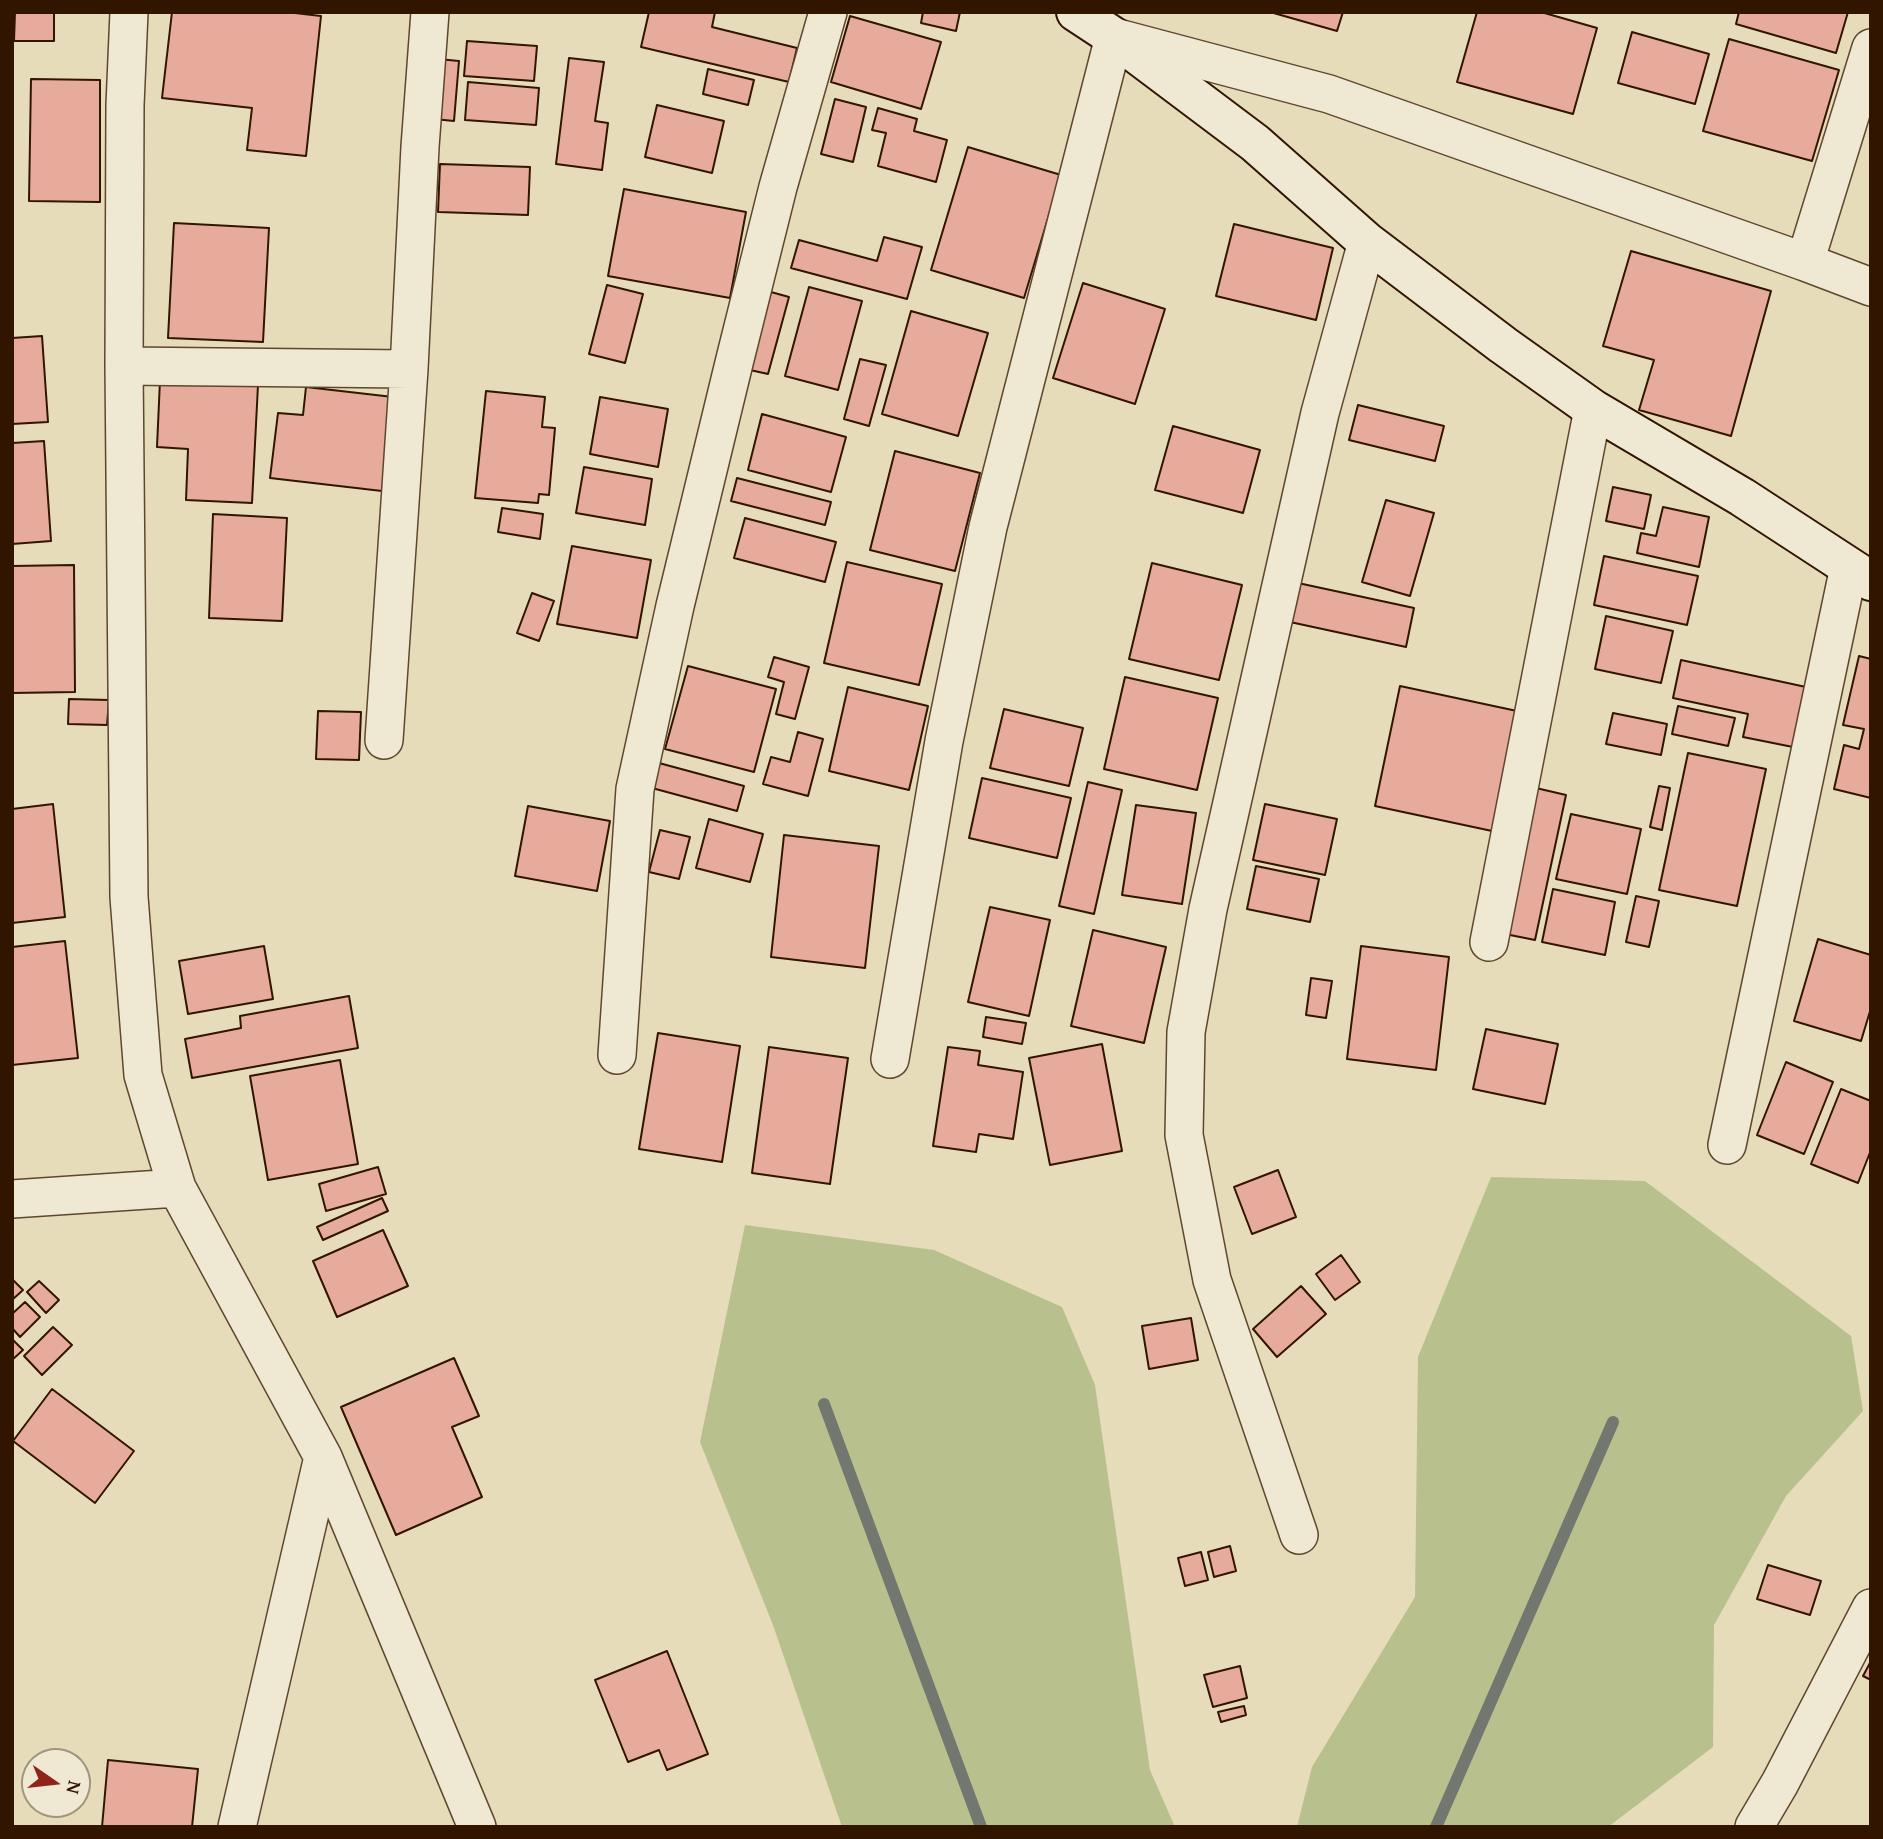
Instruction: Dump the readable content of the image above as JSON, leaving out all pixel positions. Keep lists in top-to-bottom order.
{
  "north": "right"
}
